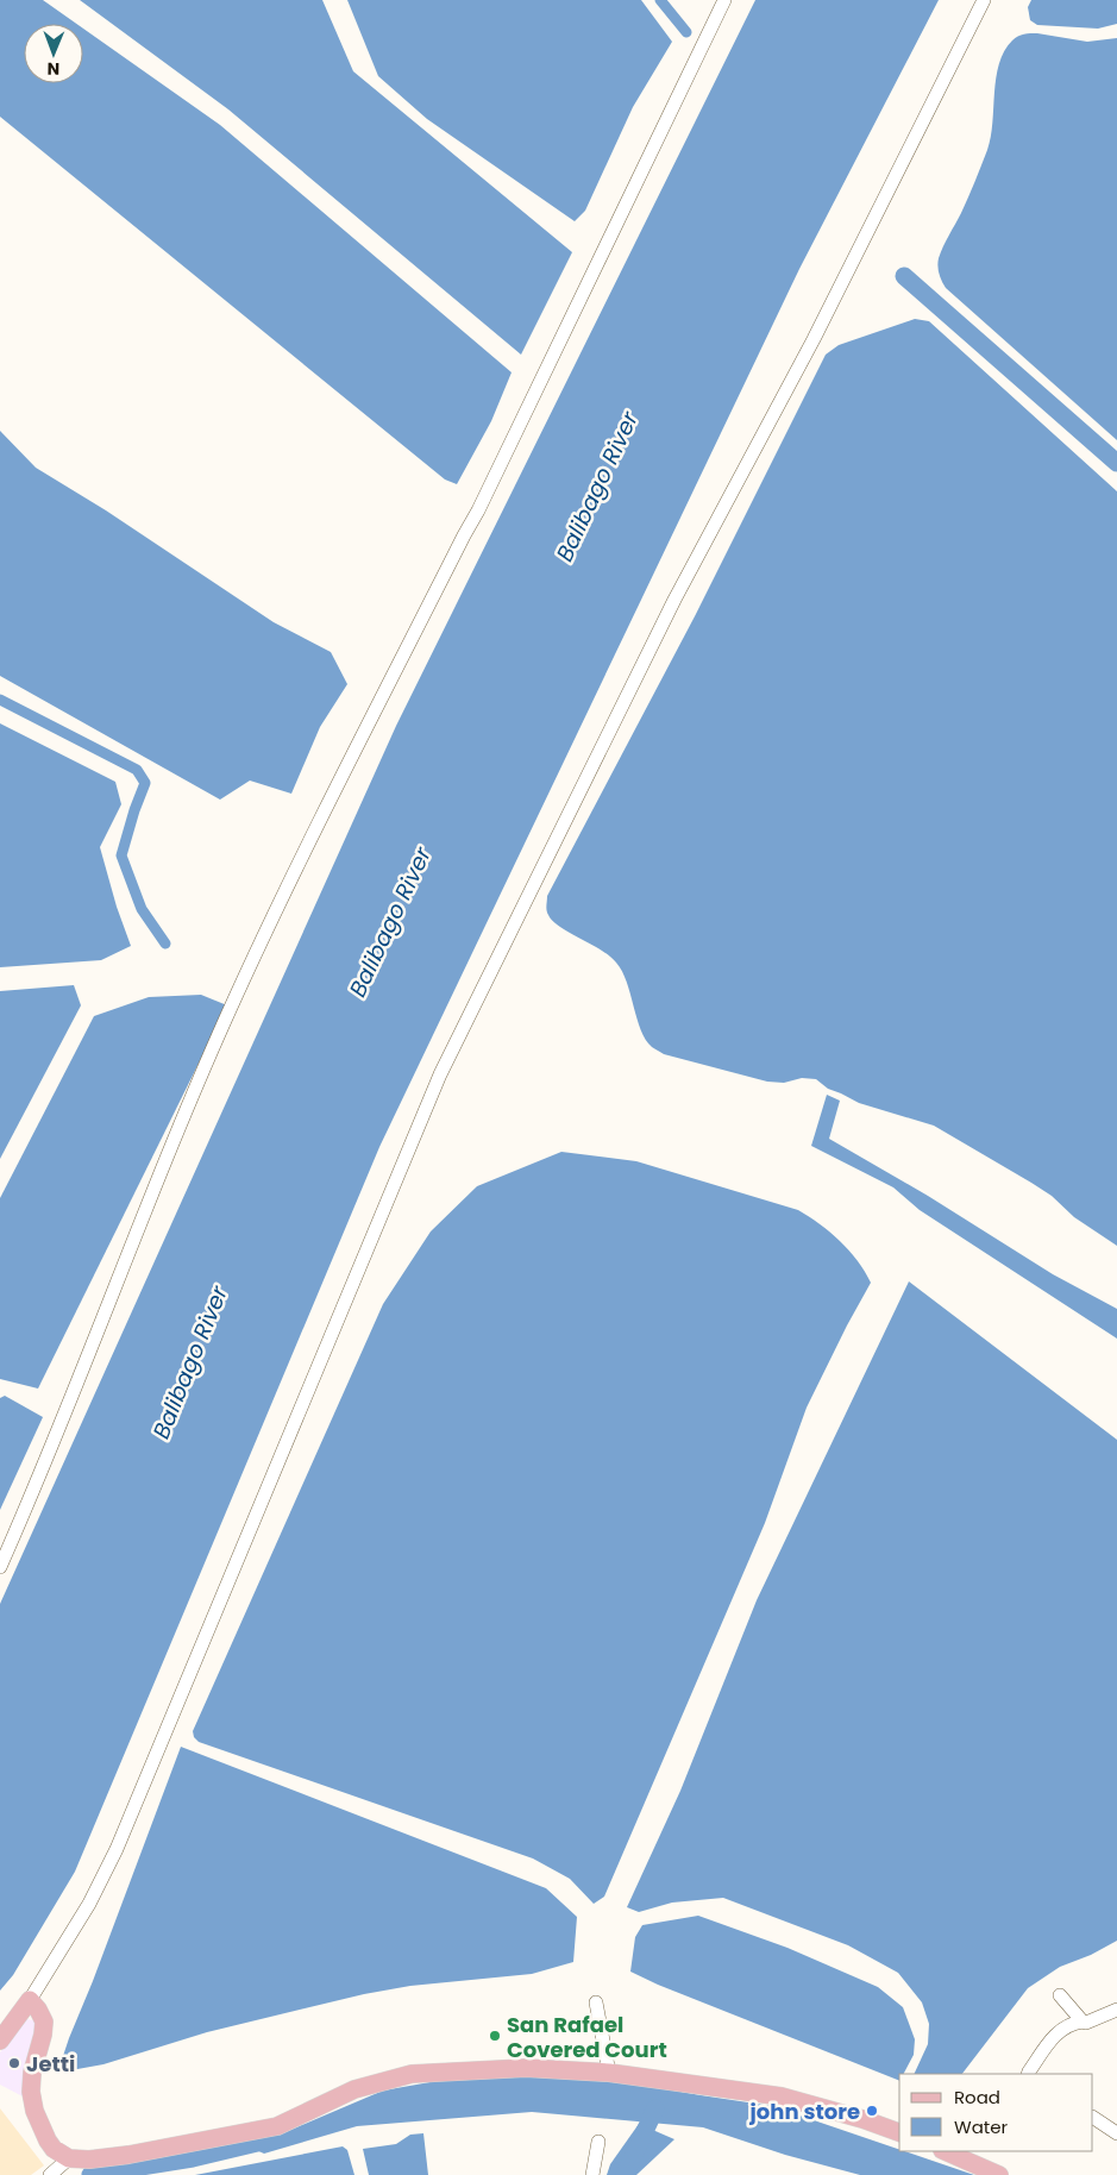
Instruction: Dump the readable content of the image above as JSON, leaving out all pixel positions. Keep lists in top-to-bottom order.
{
  "water": ["Balibago River"],
  "places": ["San Rafael Covered Court", "Jetti", "john store"],
  "legend": ["Road", "Water"],
  "north": "bottom"
}
